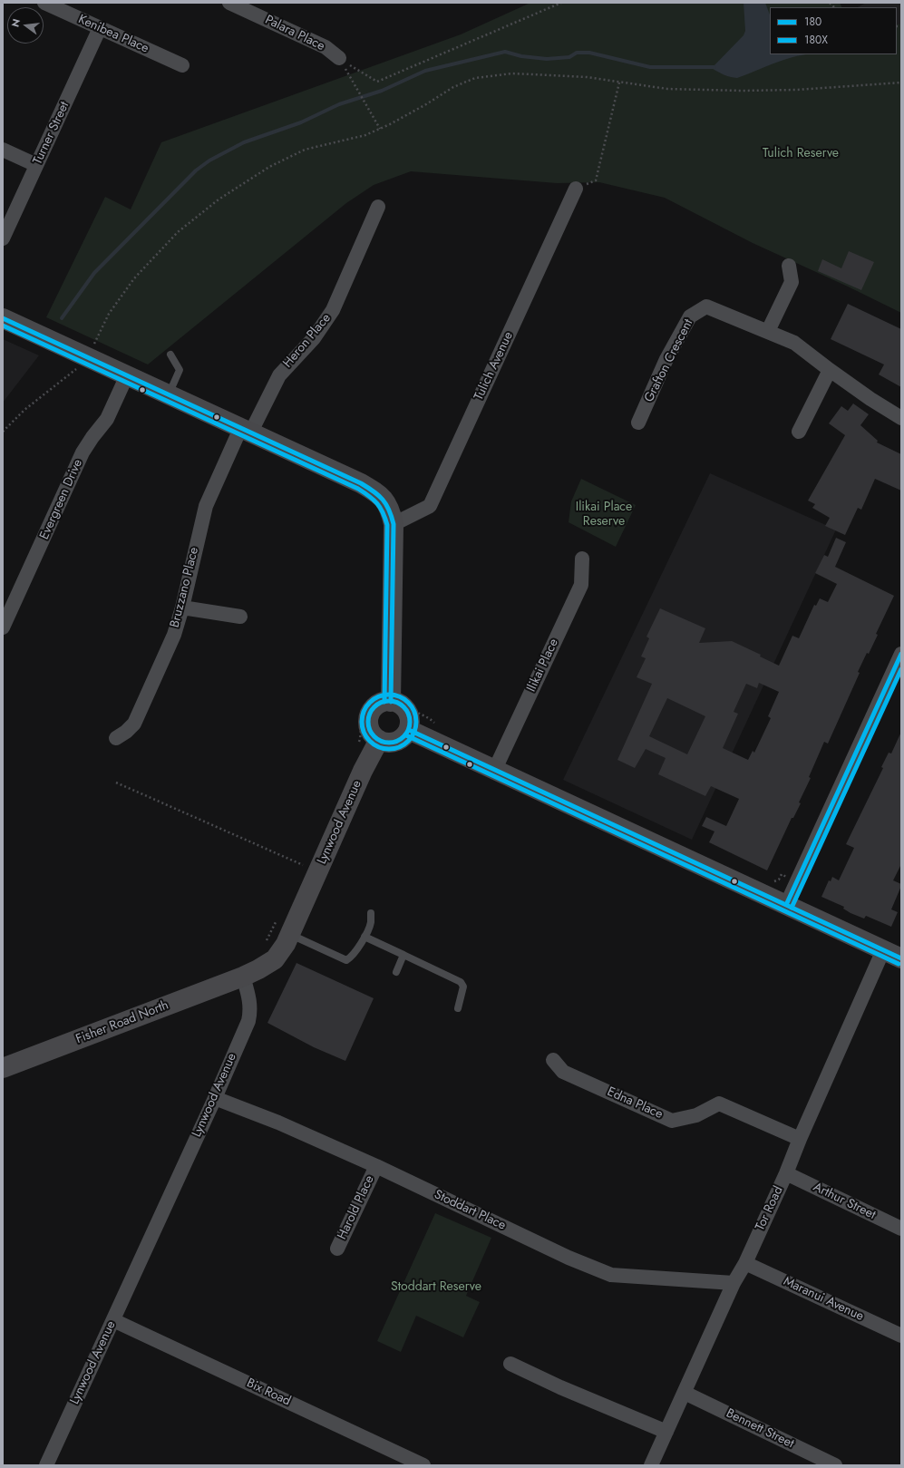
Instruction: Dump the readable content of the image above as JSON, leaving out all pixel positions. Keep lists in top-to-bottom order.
{
  "streets": {
    "main road": ["Lynwood Avenue", "Fisher Road North"],
    "street": [
      "Palara Place",
      "Kenibea Place",
      "Turner Street",
      "Heron Place",
      "Grafton Crescent",
      "Tulich Avenue",
      "Evergreen Drive",
      "Bruzzano Place",
      "Ilikai Place",
      "Edna Place",
      "Arthur Street",
      "Harold Place",
      "Tor Road",
      "Stoddart Place",
      "Maranui Avenue",
      "Bix Road",
      "Bennett Street"
    ]
  },
  "crossings": [
    ["Kenibea Place", "Turner Street"],
    ["Heron Place", "Bruzzano Place"],
    ["Lynwood Avenue", "Fisher Road North"],
    ["Lynwood Avenue", "Stoddart Place"],
    ["Lynwood Avenue", "Bix Road"],
    ["Edna Place", "Tor Road"],
    ["Arthur Street", "Tor Road"],
    ["Harold Place", "Stoddart Place"],
    ["Tor Road", "Stoddart Place"],
    ["Tor Road", "Maranui Avenue"],
    ["Tor Road", "Bennett Street"]
  ],
  "parks": ["Tulich Reserve", "Ilikai Place Reserve", "Stoddart Reserve"],
  "lines": ["transit line 180", "transit line 180X"],
  "legend": ["180", "180X"],
  "north": "left"
}
